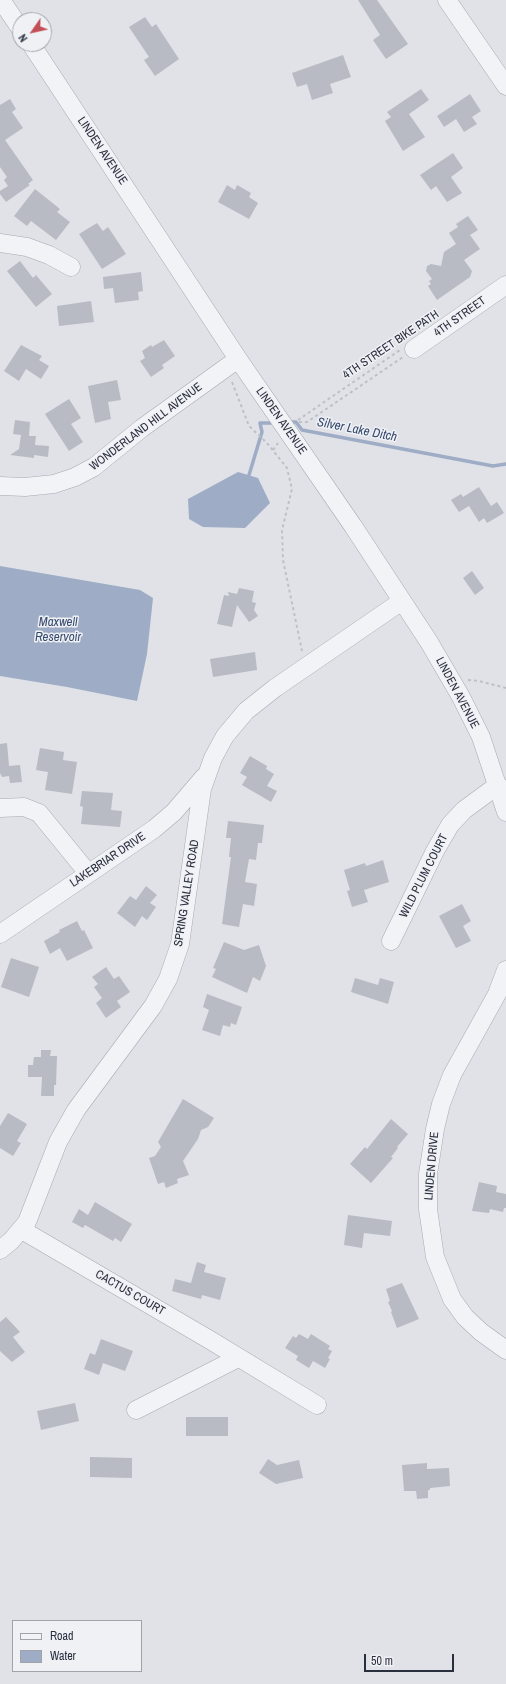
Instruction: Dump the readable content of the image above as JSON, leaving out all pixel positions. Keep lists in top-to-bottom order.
{
  "streets": {
    "street": [
      "LINDEN AVENUE",
      "4TH STREET",
      "WONDERLAND HILL AVENUE",
      "LAKEBRIAR DRIVE",
      "WILD PLUM COURT",
      "SPRING VALLEY ROAD",
      "LINDEN DRIVE",
      "CACTUS COURT"
    ],
    "path": ["4TH STREET BIKE PATH"]
  },
  "crossings": [
    ["LINDEN AVENUE", "WONDERLAND HILL AVENUE"],
    ["LINDEN AVENUE", "WILD PLUM COURT"],
    ["LINDEN AVENUE", "SPRING VALLEY ROAD"],
    ["4TH STREET", "4TH STREET BIKE PATH"],
    ["LAKEBRIAR DRIVE", "SPRING VALLEY ROAD"],
    ["SPRING VALLEY ROAD", "CACTUS COURT"]
  ],
  "water": ["Silver Lake Ditch", "Maxwell Reservoir"],
  "legend": ["Road", "Water"],
  "scale_bar": "50 m",
  "north": "bottom left"
}
